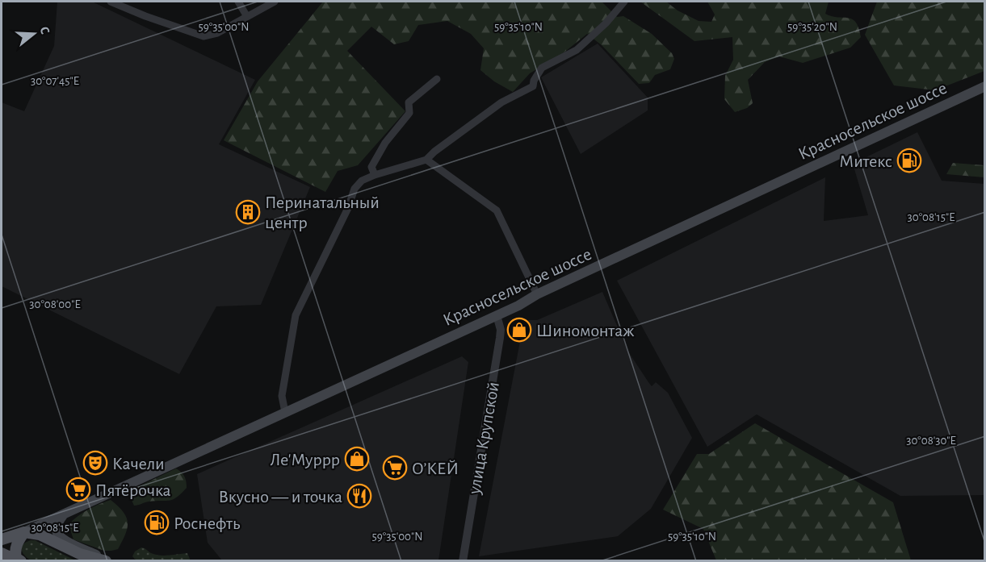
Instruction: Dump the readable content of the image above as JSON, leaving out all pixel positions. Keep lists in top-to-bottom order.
{
  "streets": {
    "main road": ["Красносельское шоссе"],
    "street": ["улица Крупской"]
  },
  "crossings": [
    ["Красносельское шоссе", "улица Крупской"]
  ],
  "places": {
    "fuel station": ["Митекс", "Роснефть"],
    "building": ["Перинатальный центр"],
    "shop": ["Шиномонтаж", "Ле'Муррр"],
    "theatre": ["Качели"],
    "supermarket": ["О’КЕЙ", "Пятёрочка"],
    "restaurant": ["Вкусно — и точка"]
  },
  "north": "right",
  "coordinates": [
    "59°35'00\"N",
    "59°35'10\"N",
    "59°35'20\"N",
    "30°07'45\"E",
    "30°08'15\"E",
    "30°08'00\"E",
    "30°08'30\"E"
  ]
}
